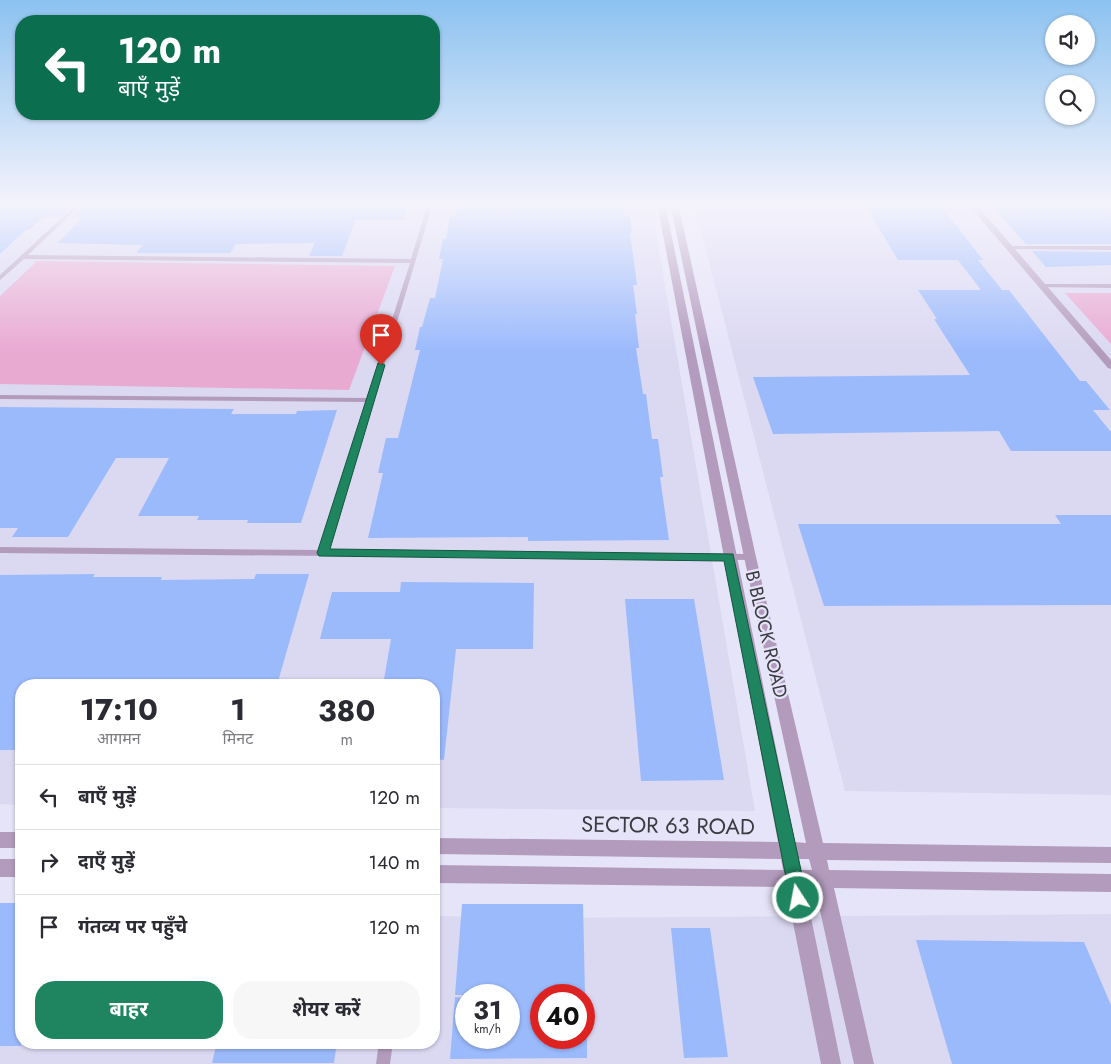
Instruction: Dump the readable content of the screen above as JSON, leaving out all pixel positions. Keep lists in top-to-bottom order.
{
  "streets": {
    "street": ["B BLOCK ROAD", "SECTOR 63 ROAD"]
  },
  "crossings": [
    ["B BLOCK ROAD", "SECTOR 63 ROAD"]
  ],
  "page": {
    "turn": ["120 m", "बाएँ मुड़ें"],
    "eta": [
      "17:10",
      "आगमन",
      "1",
      "मिनट",
      "380",
      "m"
    ],
    "list": [
      {
        "name": "बाएँ मुड़ें",
        "value": "120 m"
      },
      {
        "name": "दाएँ मुड़ें",
        "value": "140 m"
      },
      {
        "name": "गंतव्य पर पहुँचे",
        "value": "120 m"
      }
    ],
    "buttons": ["बाहर", "शेयर करें"],
    "speed": "31 km/h",
    "limit": "40"
  }
}
